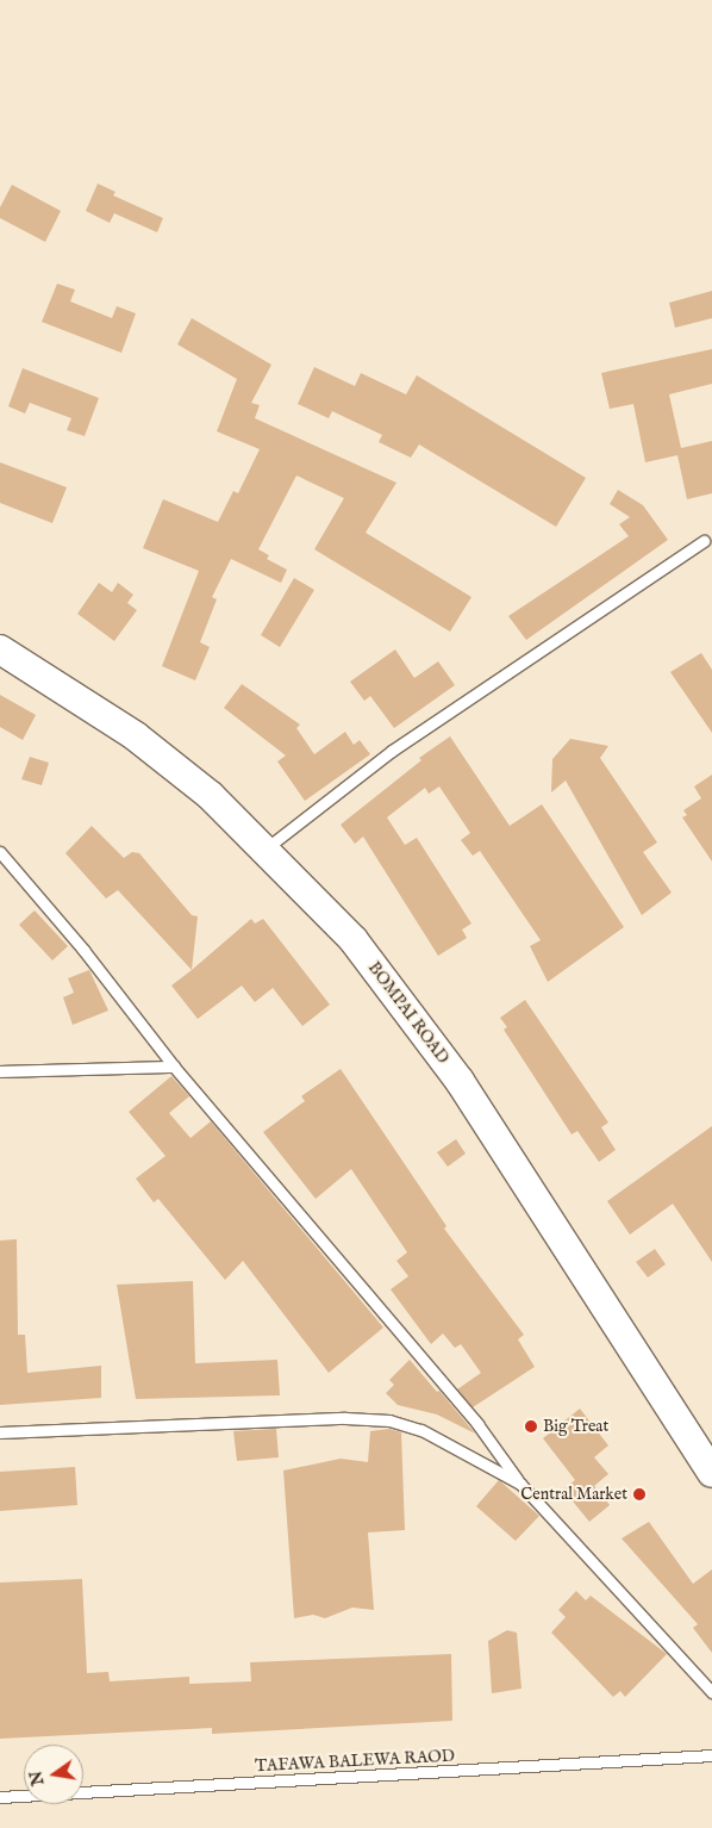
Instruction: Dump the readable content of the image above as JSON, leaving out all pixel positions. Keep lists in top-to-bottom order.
{
  "streets": {
    "main road": ["BOMPAI ROAD"],
    "lane": ["TAFAWA BALEWA RAOD"]
  },
  "places": ["Big Treat", "Central Market"],
  "north": "left"
}
